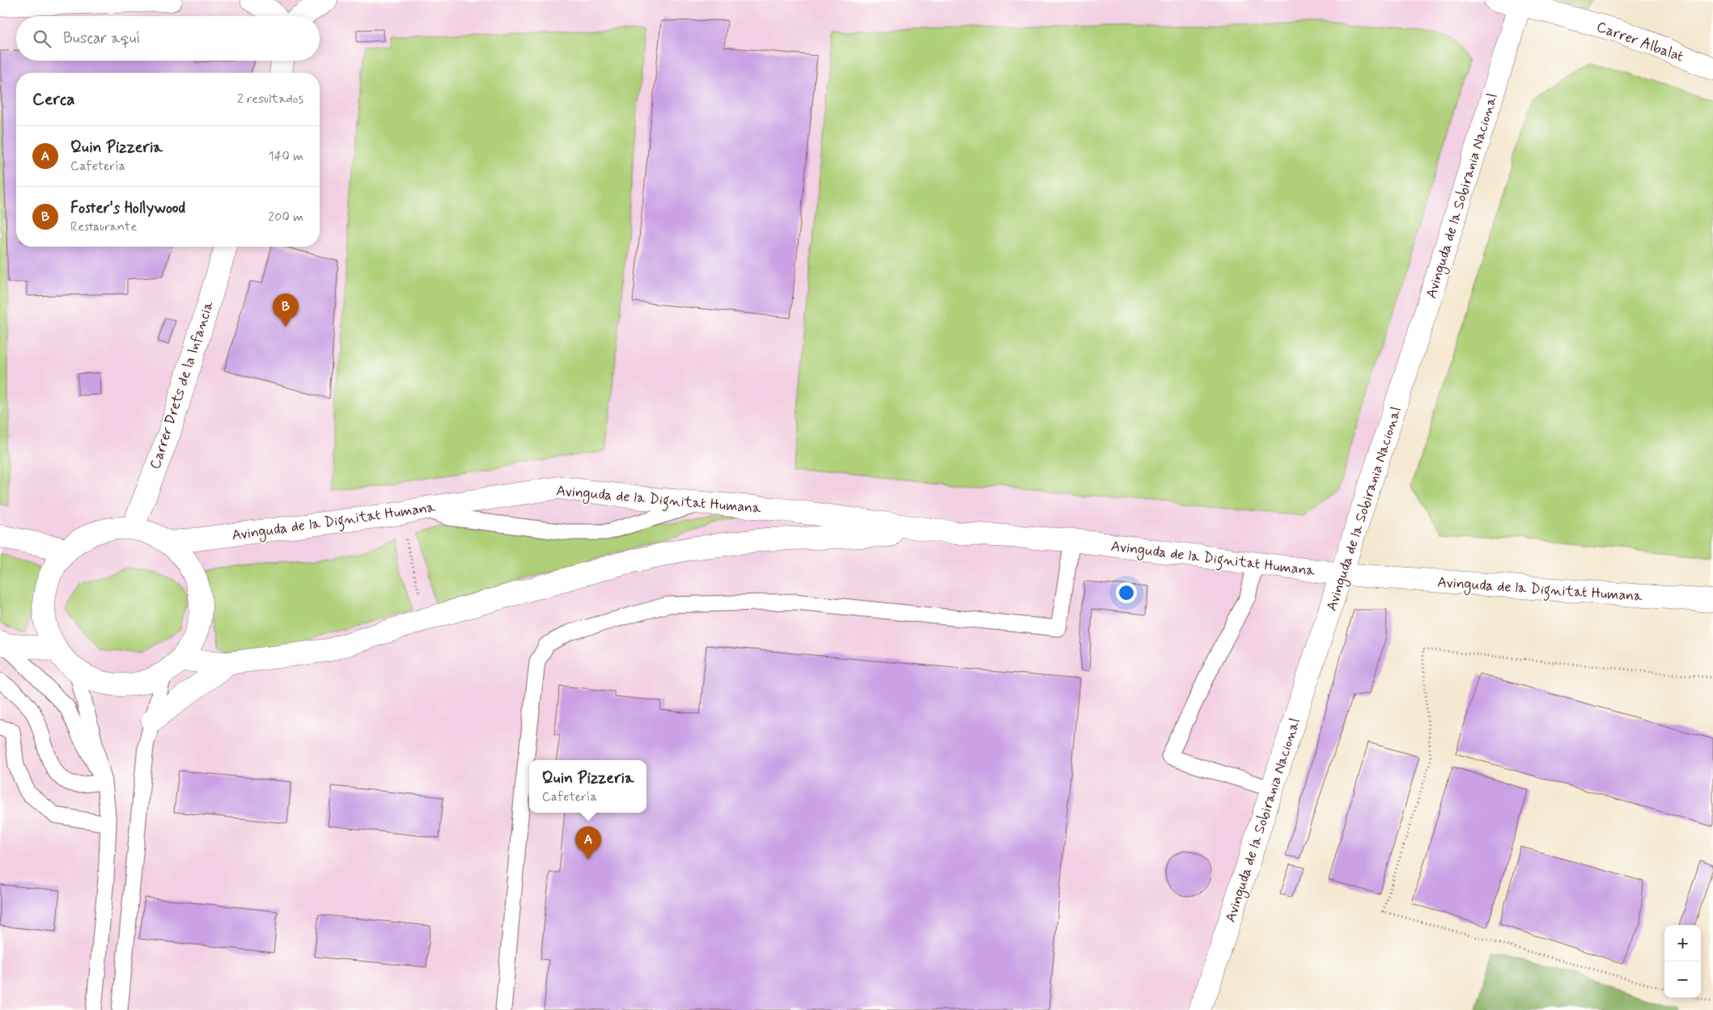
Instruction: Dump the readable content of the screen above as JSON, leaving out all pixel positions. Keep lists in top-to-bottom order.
{
  "streets": {
    "street": [
      "Carrer Albalat",
      "Avinguda de la Sobirania Nacional",
      "Carrer Drets de la Infancia",
      "Avinguda de la Dignitat Humana"
    ]
  },
  "crossings": [
    ["Carrer Albalat", "Avinguda de la Sobirania Nacional"],
    ["Avinguda de la Sobirania Nacional", "Avinguda de la Dignitat Humana"]
  ],
  "page": {
    "search": "Buscar aquí",
    "heading": ["Cerca", "2 resultados"],
    "list": [
      {
        "mark": "A",
        "name": "Quin Pizzeria",
        "note": "Cafetería",
        "value": "140 m"
      },
      {
        "mark": "B",
        "name": "Foster's Hollywood",
        "note": "Restaurante",
        "value": "200 m"
      }
    ],
    "pins": ["B", "A"],
    "popup": ["Quin Pizzeria", "Cafetería"],
    "map_buttons": ["+", "−"]
  }
}
